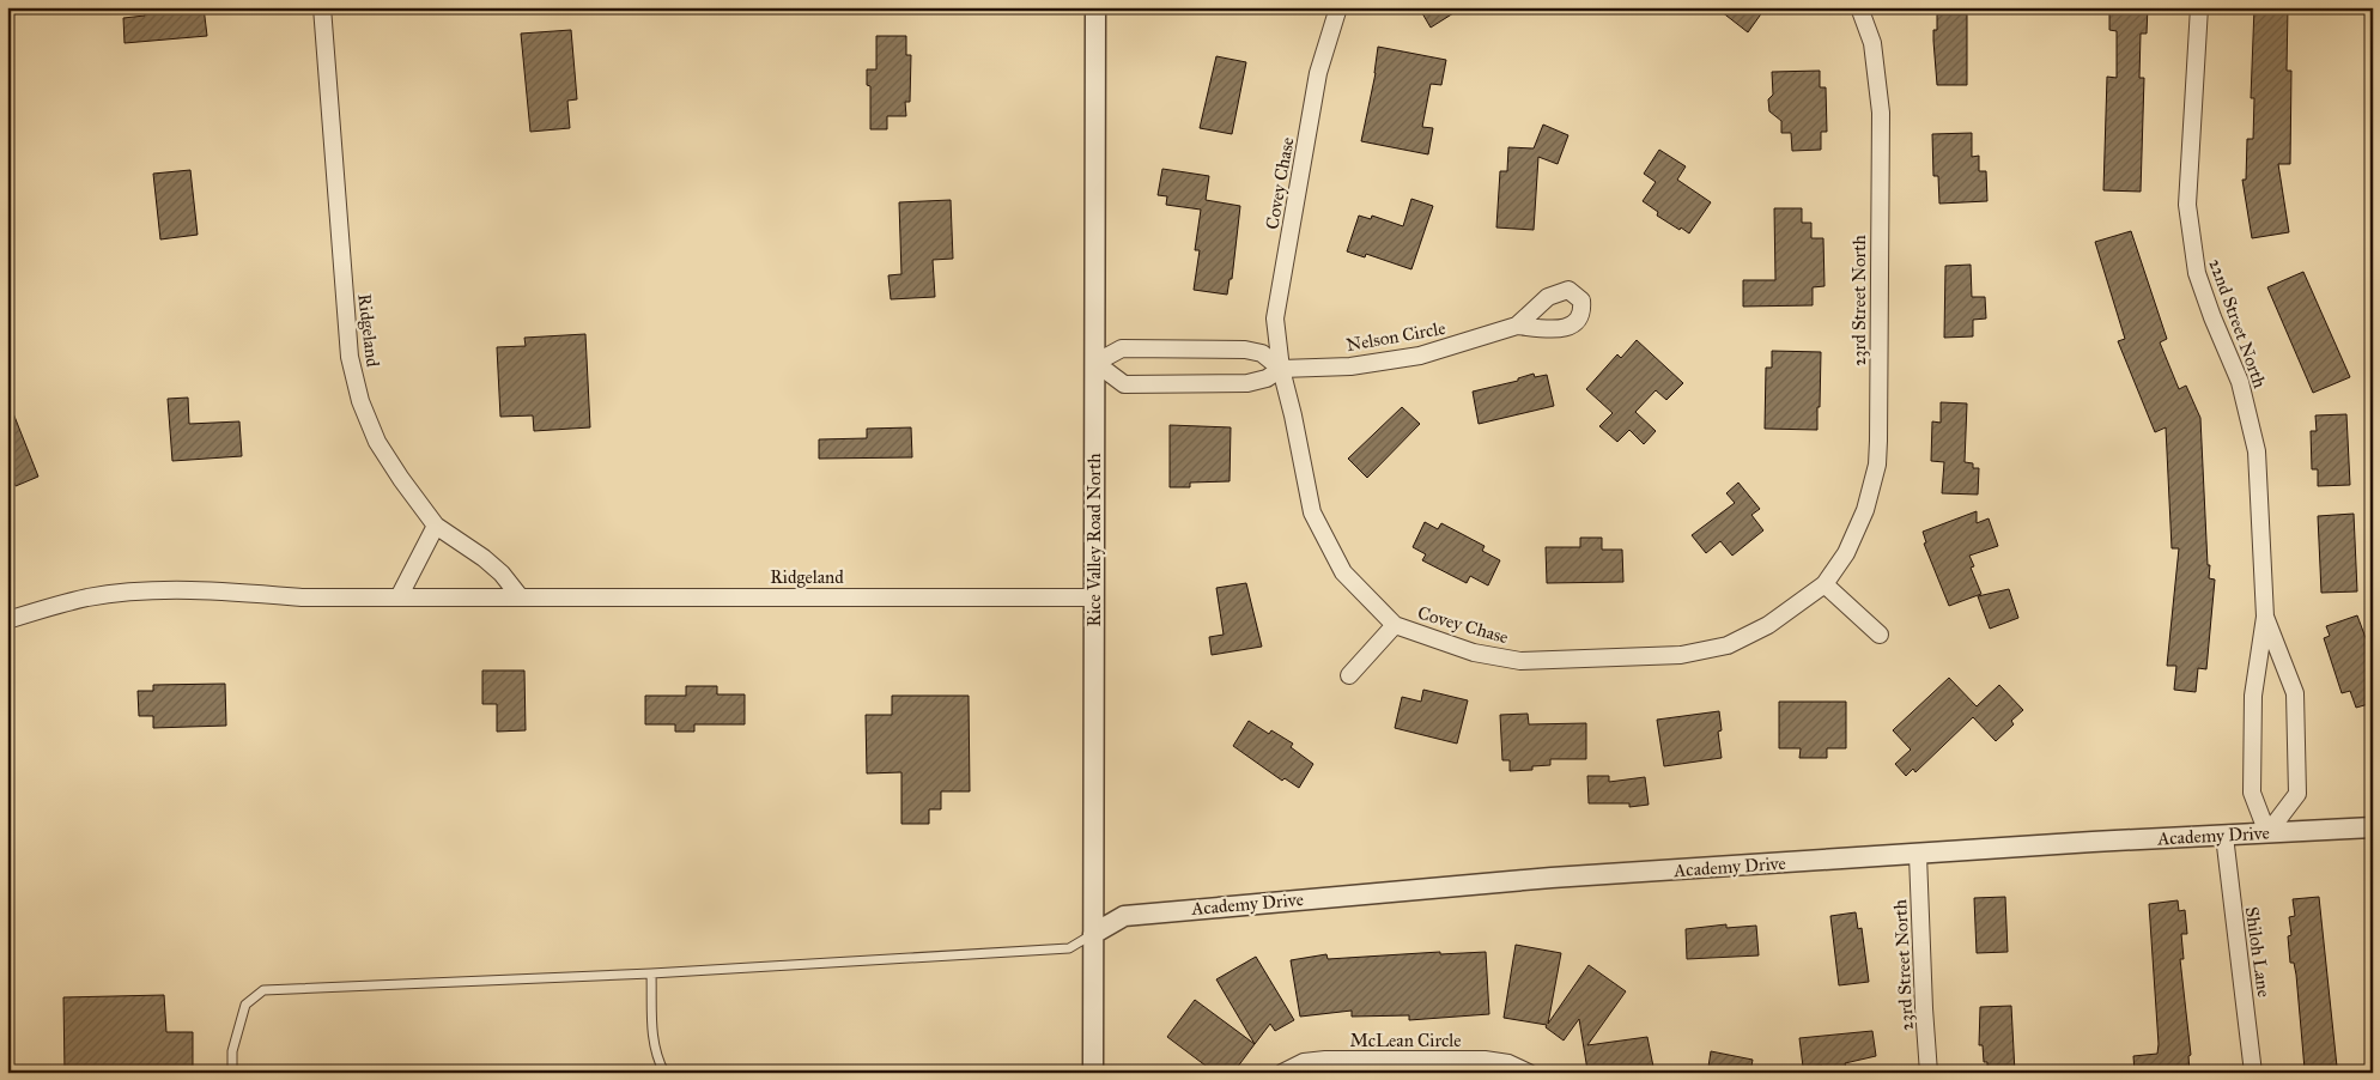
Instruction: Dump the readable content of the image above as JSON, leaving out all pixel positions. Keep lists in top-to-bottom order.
{
  "streets": {
    "street": [
      "Covey Chase",
      "23rd Street North",
      "22nd Street North",
      "Ridgeland",
      "Nelson Circle",
      "Rice Valley Road North",
      "Academy Drive",
      "Shiloh Lane",
      "McLean Circle"
    ]
  },
  "crossings": [
    ["Covey Chase", "23rd Street North"],
    ["Covey Chase", "Nelson Circle"],
    ["23rd Street North", "Academy Drive"],
    ["22nd Street North", "Academy Drive"],
    ["Ridgeland", "Rice Valley Road North"],
    ["Rice Valley Road North", "Academy Drive"],
    ["Academy Drive", "Shiloh Lane"]
  ]
}
